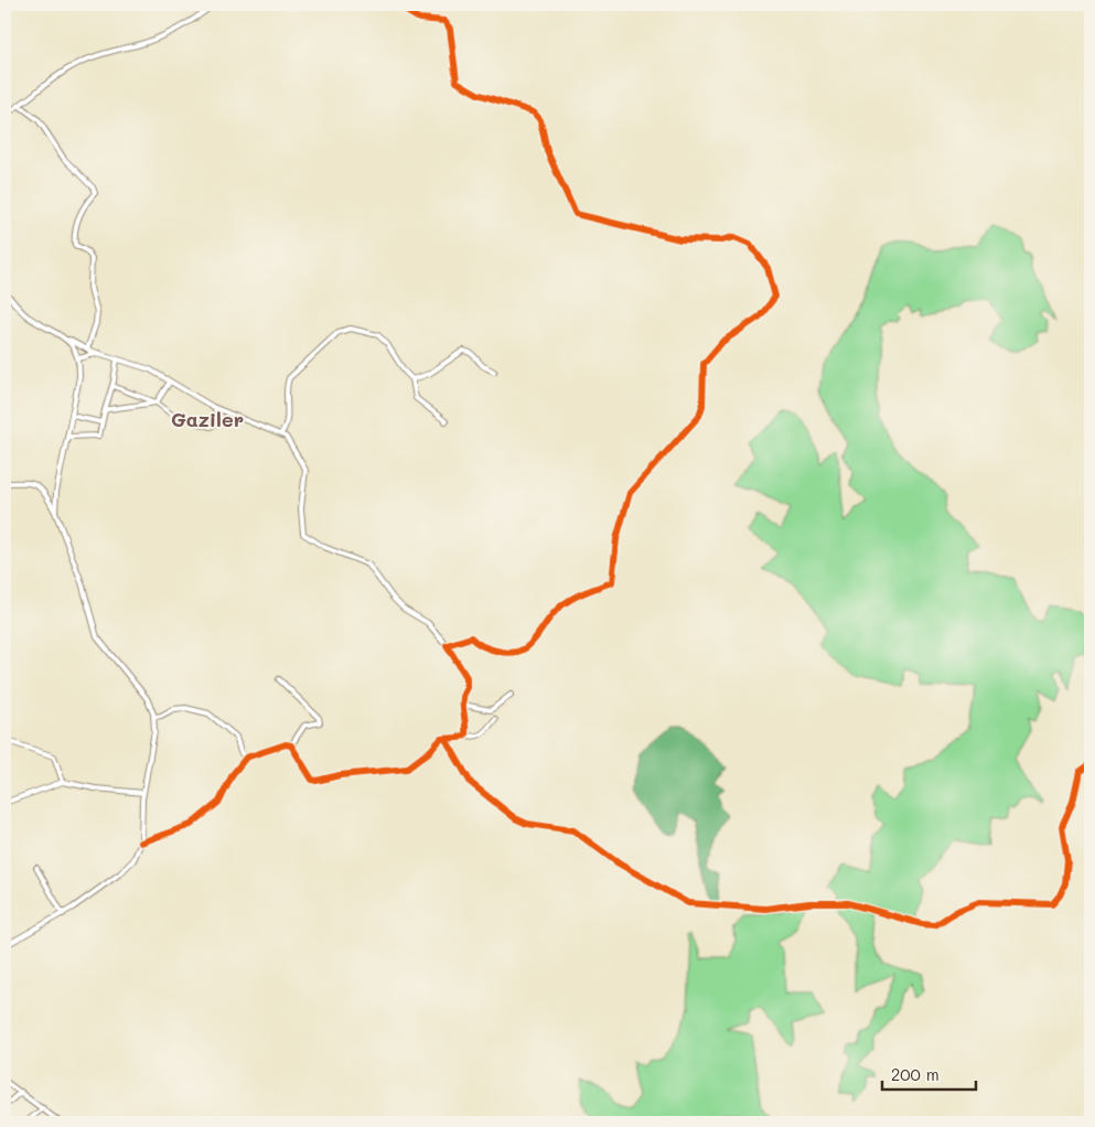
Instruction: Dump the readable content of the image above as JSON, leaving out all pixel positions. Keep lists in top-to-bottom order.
{
  "districts": ["Gaziler"],
  "scale_bar": "200 m"
}
